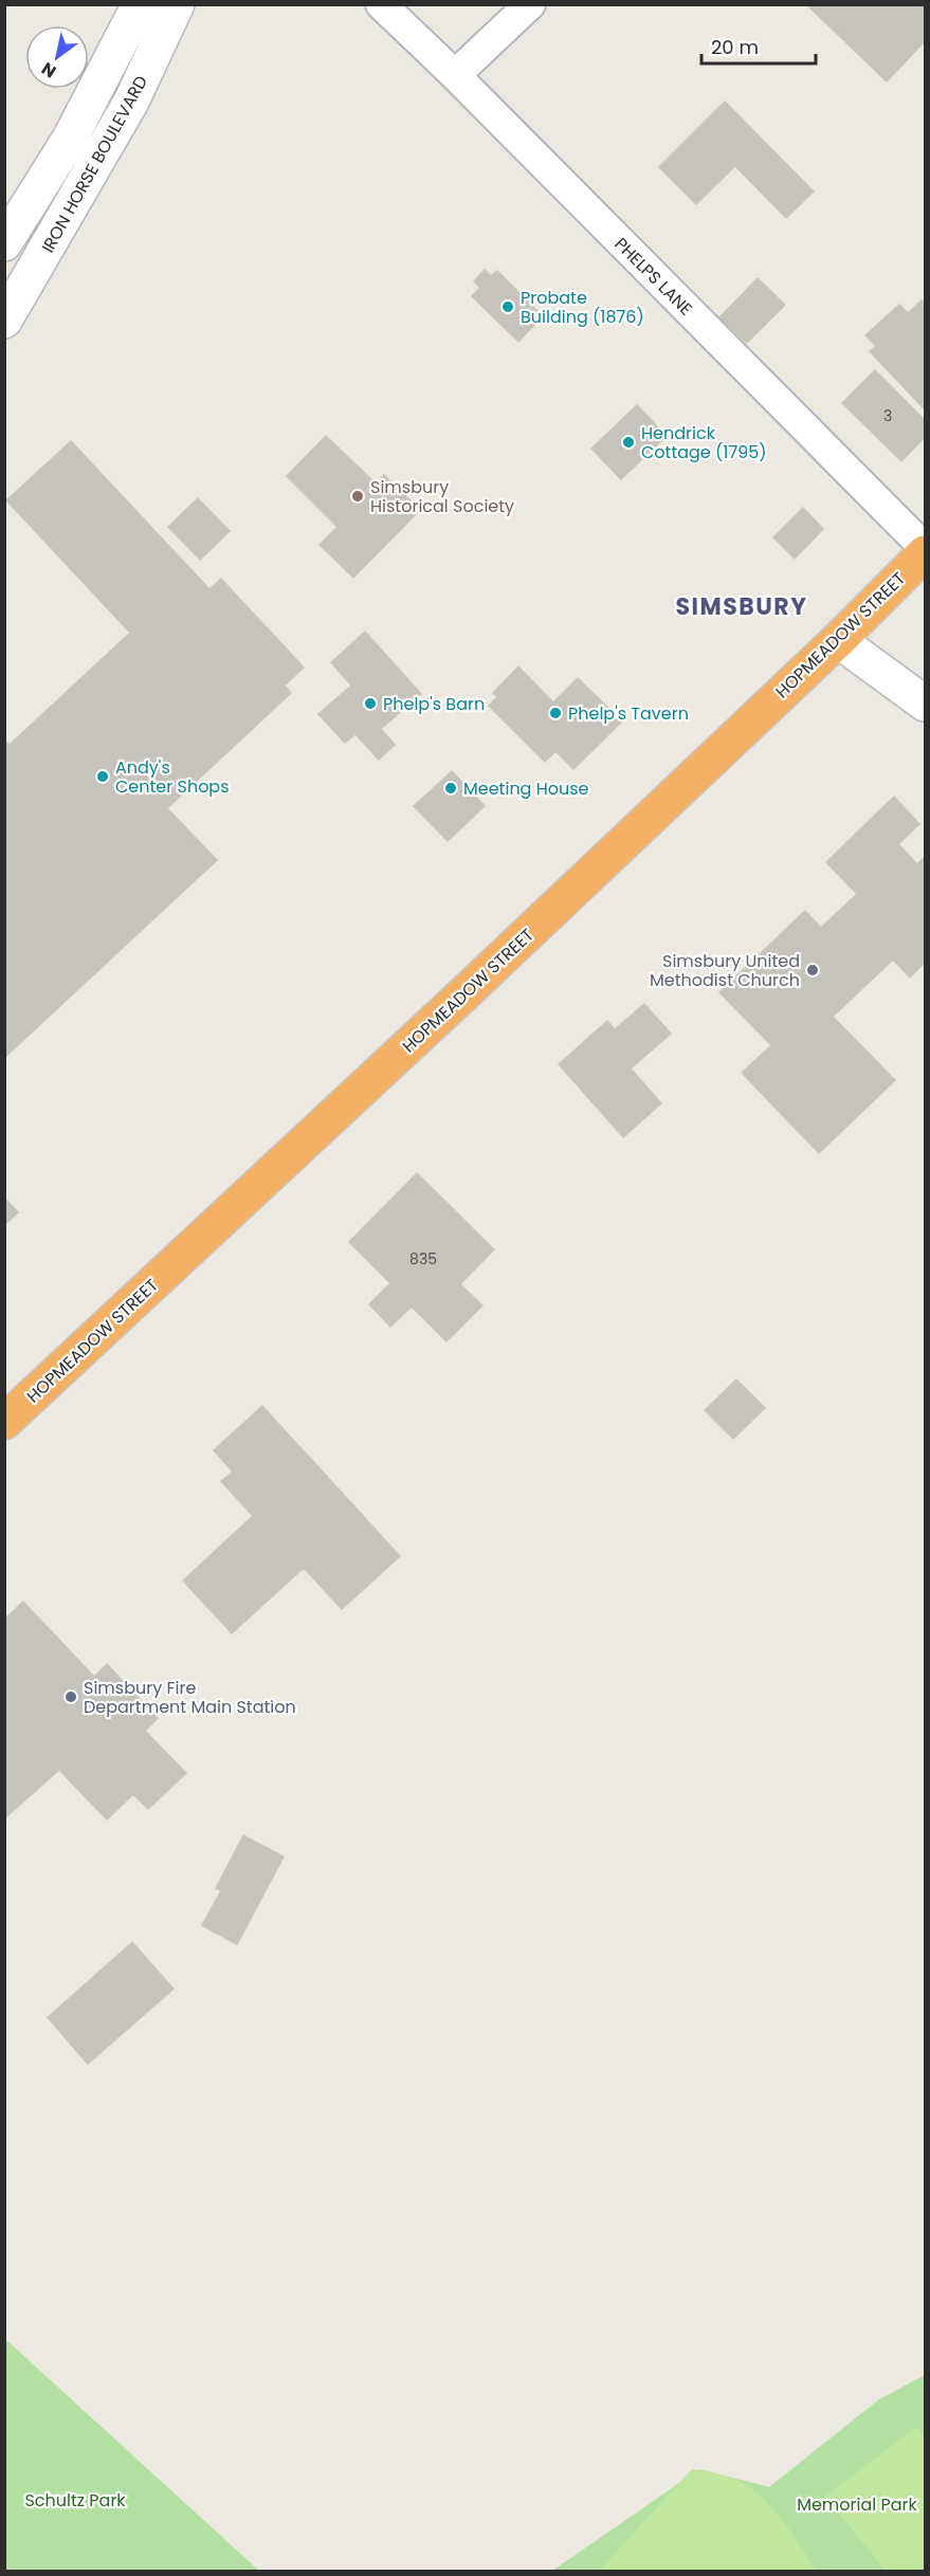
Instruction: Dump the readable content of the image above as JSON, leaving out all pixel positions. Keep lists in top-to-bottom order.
{
  "streets": {
    "highway": ["HOPMEADOW STREET"],
    "street": ["IRON HORSE BOULEVARD", "PHELPS LANE"]
  },
  "districts": ["SIMSBURY"],
  "parks": ["Schultz Park", "Memorial Park"],
  "places": [
    "Probate Building (1876)",
    "Hendrick Cottage (1795)",
    "Simsbury Historical Society",
    "Phelp's Barn",
    "Phelp's Tavern",
    "Andy's Center Shops",
    "Meeting House",
    "Simsbury United Methodist Church",
    "Simsbury Fire Department Main Station"
  ],
  "house_numbers": ["3", "835"],
  "scale_bar": "20 m",
  "north": "bottom left"
}
